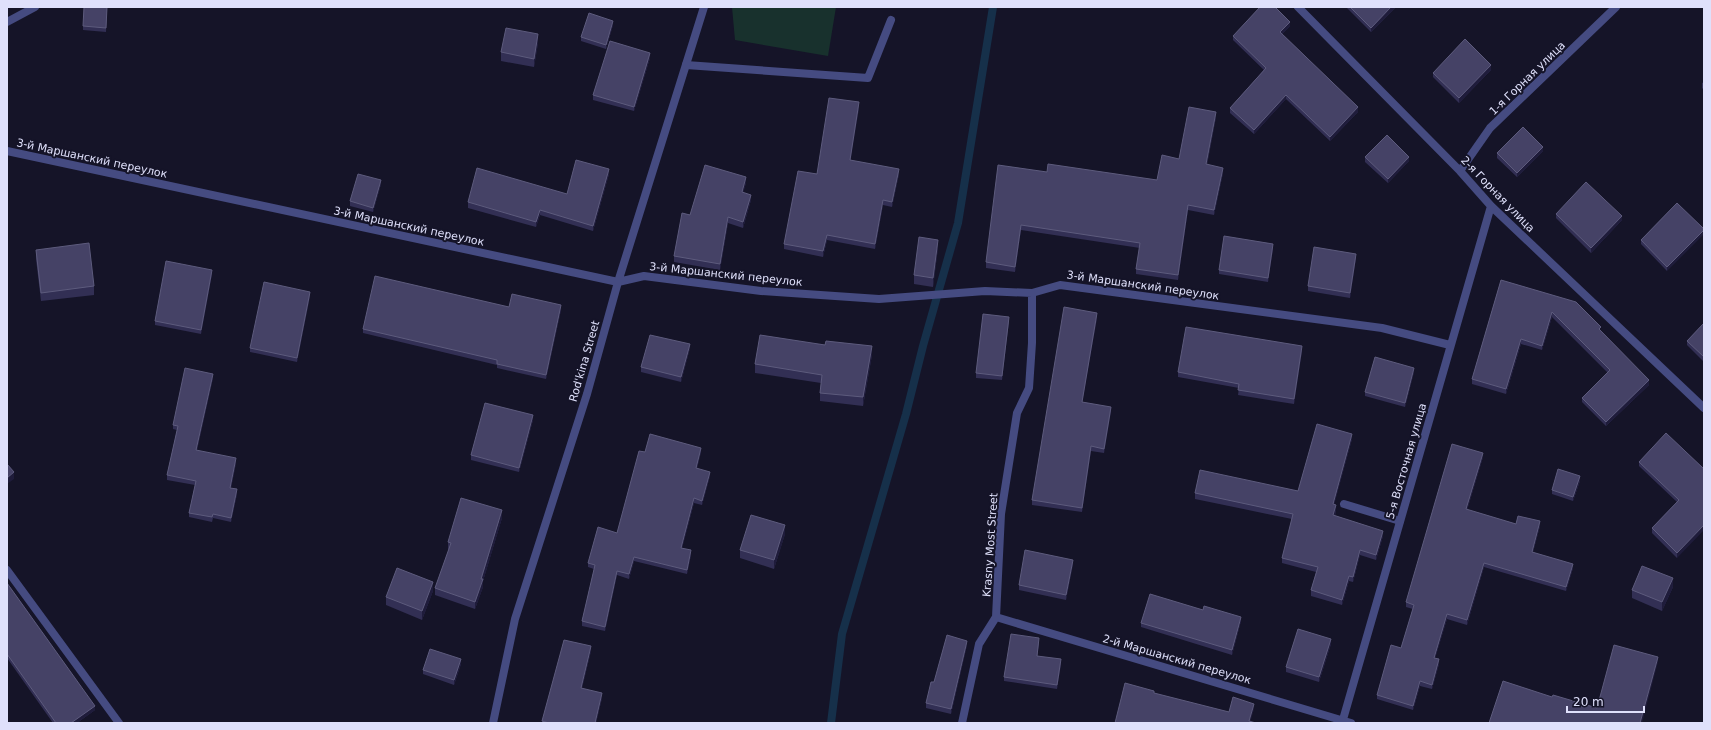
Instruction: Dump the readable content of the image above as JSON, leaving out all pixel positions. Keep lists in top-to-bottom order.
{
  "streets": {
    "street": [
      "1-я Горная улица",
      "3-й Маршанский переулок",
      "2-я Горная улица",
      "Rod'kina Street",
      "5-я Восточная улица",
      "Krasny Most Street",
      "2-й Маршанский переулок"
    ]
  },
  "crossings": [
    ["1-я Горная улица", "2-я Горная улица"],
    ["3-й Маршанский переулок", "Rod'kina Street"],
    ["3-й Маршанский переулок", "5-я Восточная улица"],
    ["3-й Маршанский переулок", "Krasny Most Street"],
    ["2-я Горная улица", "5-я Восточная улица"],
    ["5-я Восточная улица", "2-й Маршанский переулок"],
    ["Krasny Most Street", "2-й Маршанский переулок"]
  ],
  "scale_bar": "20 m"
}
